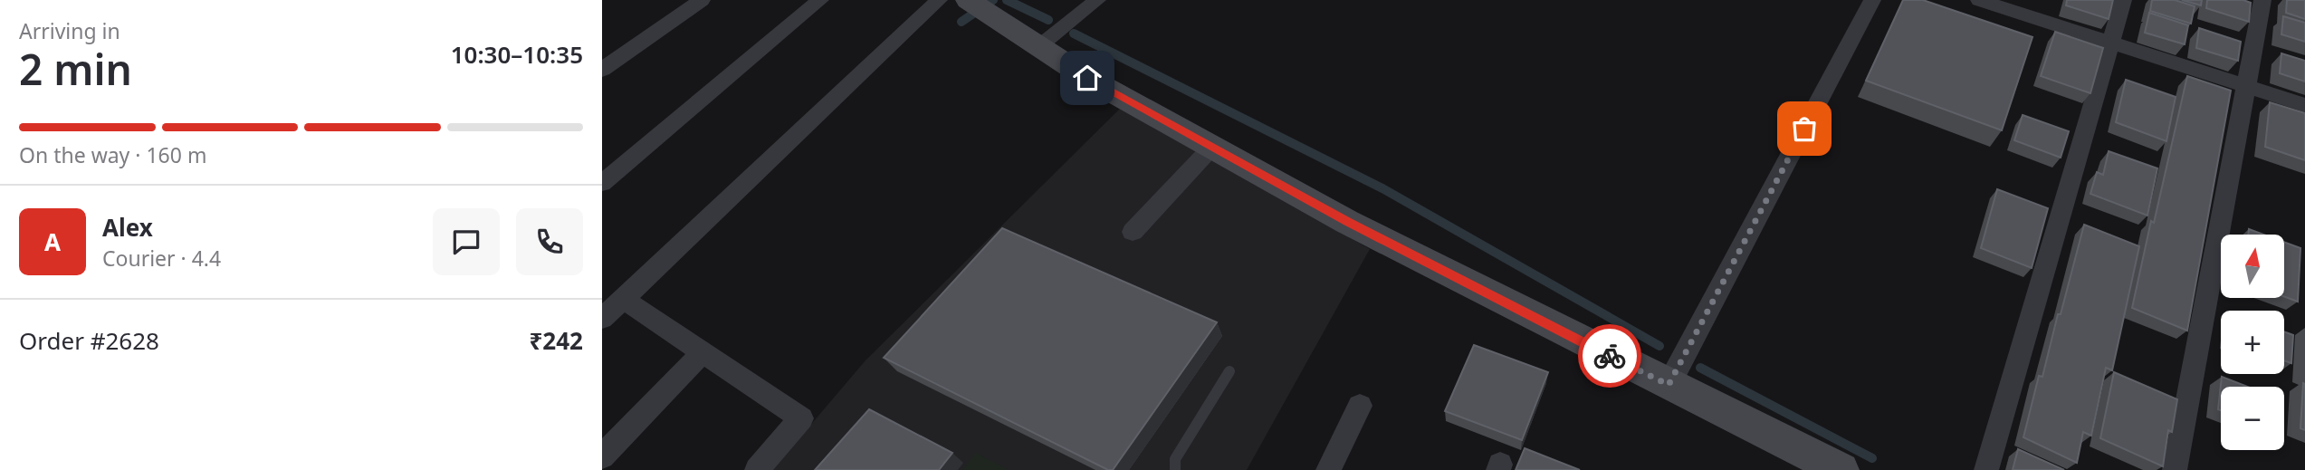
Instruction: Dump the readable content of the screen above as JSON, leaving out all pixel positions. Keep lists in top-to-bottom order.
{
  "north": "top",
  "page": {
    "heading": ["2 min", "Arriving in", "10:30–10:35"],
    "panel": [
      "Alex",
      "Courier · 4.4",
      "Order #2628",
      "₹242"
    ],
    "bar": "On the way · 160 m",
    "round": "A",
    "map_buttons": ["+", "−"]
  }
}
